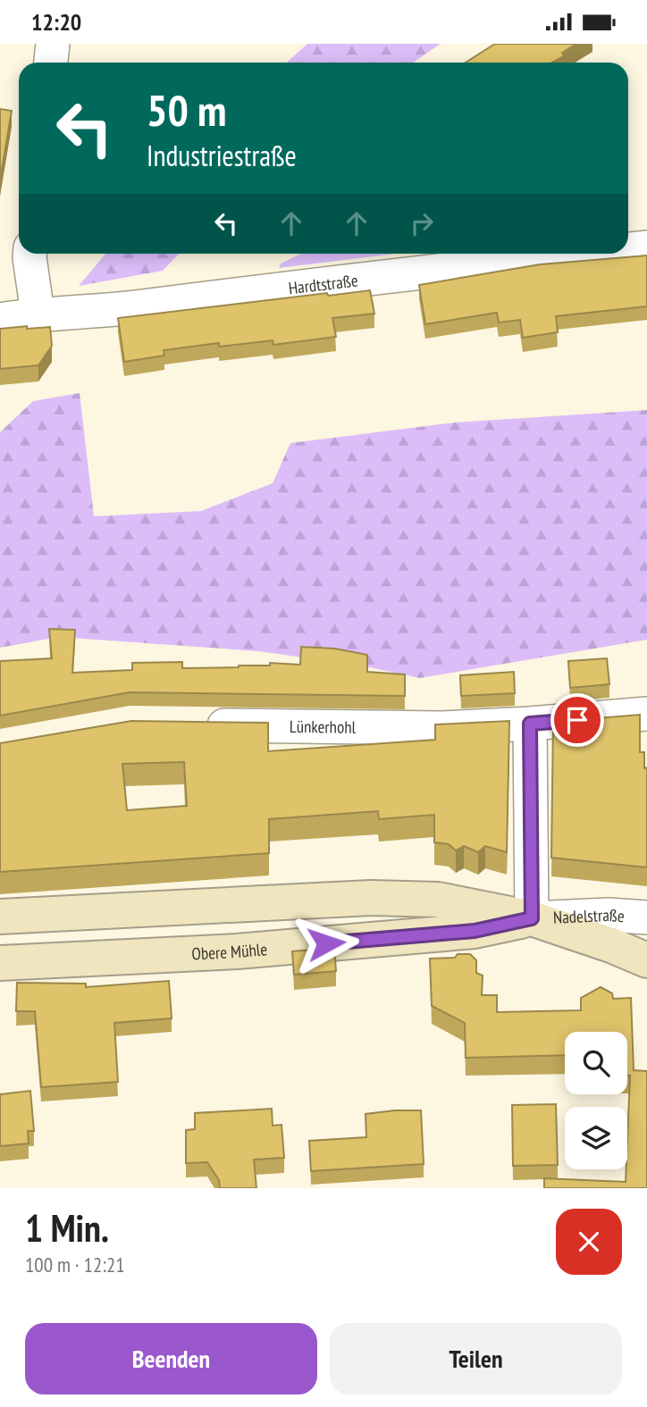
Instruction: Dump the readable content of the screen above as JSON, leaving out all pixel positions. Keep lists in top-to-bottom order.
{
  "streets": {
    "main road": ["Obere Mühle"],
    "street": ["Hardtstraße", "Lünkerhohl", "Nadelstraße"]
  },
  "crossings": [
    ["Nadelstraße", "Obere Mühle"]
  ],
  "page": {
    "status": "12:20",
    "turn": ["50 m", "Industriestraße"],
    "heading": ["1 Min.", "100 m · 12:21"],
    "buttons": ["Beenden", "Teilen"]
  }
}
